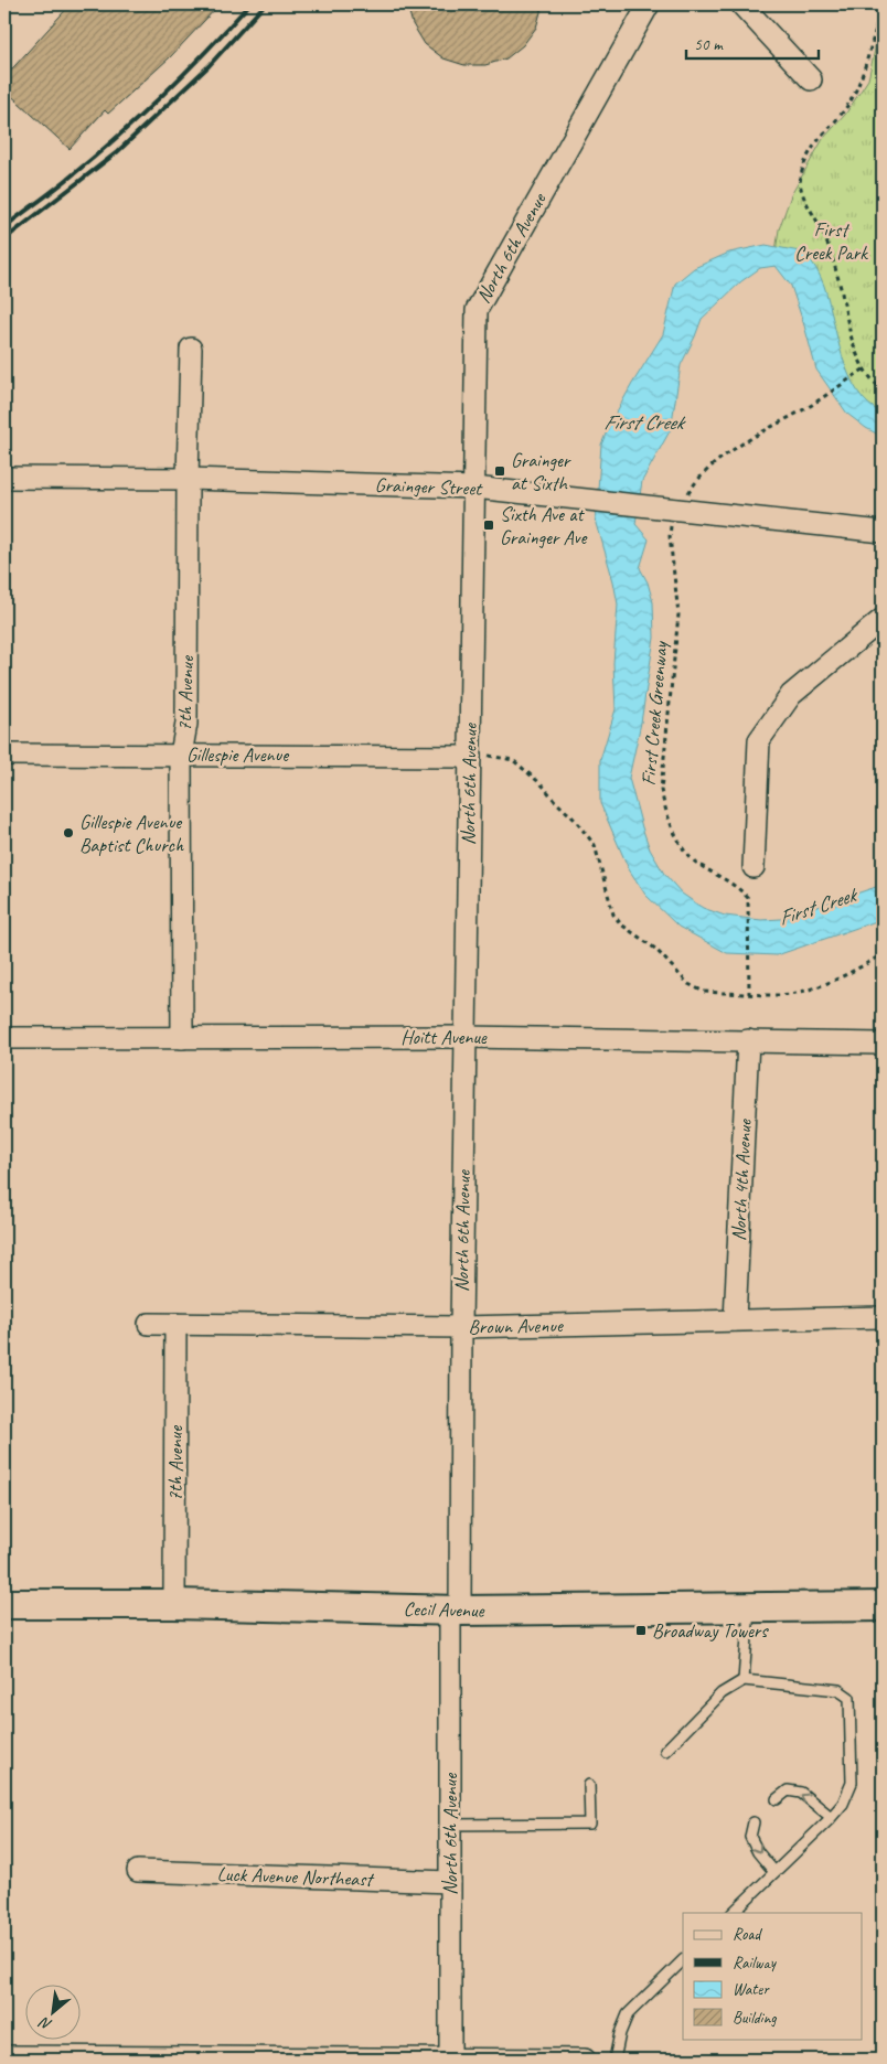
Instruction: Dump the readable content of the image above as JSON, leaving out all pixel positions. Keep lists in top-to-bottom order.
{
  "streets": {
    "street": [
      "North 6th Avenue",
      "Grainger Street",
      "7th Avenue",
      "Gillespie Avenue",
      "Hoitt Avenue",
      "North 4th Avenue",
      "Brown Avenue",
      "Cecil Avenue",
      "Luck Avenue Northeast"
    ],
    "path": ["First Creek Greenway"]
  },
  "crossings": [
    ["North 6th Avenue", "Grainger Street"],
    ["North 6th Avenue", "Gillespie Avenue"],
    ["North 6th Avenue", "Hoitt Avenue"],
    ["North 6th Avenue", "Brown Avenue"],
    ["North 6th Avenue", "Cecil Avenue"],
    ["North 6th Avenue", "Luck Avenue Northeast"],
    ["Grainger Street", "7th Avenue"],
    ["Grainger Street", "First Creek Greenway"],
    ["7th Avenue", "Gillespie Avenue"],
    ["7th Avenue", "Hoitt Avenue"],
    ["7th Avenue", "Brown Avenue"],
    ["7th Avenue", "Cecil Avenue"],
    ["Hoitt Avenue", "North 4th Avenue"],
    ["North 4th Avenue", "Brown Avenue"]
  ],
  "water": ["First Creek"],
  "parks": ["First Creek Park"],
  "places": {
    "transit": ["Grainger at Sixth", "Sixth Ave at Grainger Ave", "Broadway Towers"],
    "other": ["Gillespie Avenue Baptist Church"]
  },
  "legend": [
    "Road",
    "Railway",
    "Water",
    "Building"
  ],
  "scale_bar": "50 m",
  "north": "bottom left"
}
